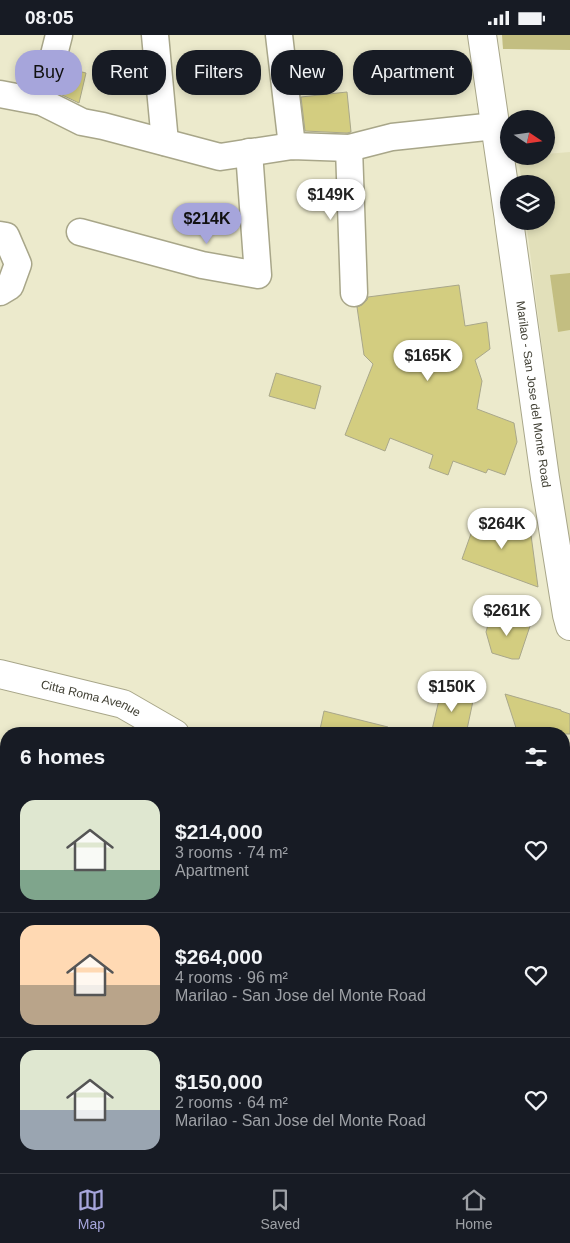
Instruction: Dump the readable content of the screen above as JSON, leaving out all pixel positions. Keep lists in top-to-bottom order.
{
  "streets": {
    "main road": ["Marilao - San Jose del Monte Road", "Citta Roma Avenue"]
  },
  "north": "right",
  "page": {
    "status": "08:05",
    "chip": [
      "Buy",
      "Rent",
      "Filters",
      "New",
      "Apartment"
    ],
    "price": [
      "$149K",
      "$214K",
      "$165K",
      "$264K",
      "$261K",
      "$150K"
    ],
    "heading": "6 homes",
    "list": [
      {
        "name": "$214,000",
        "note": "3 rooms · 74 m² · Apartment"
      },
      {
        "name": "$264,000",
        "note": "4 rooms · 96 m² · Marilao - San Jose del Monte Road"
      },
      {
        "name": "$150,000",
        "note": "2 rooms · 64 m² · Marilao - San Jose del Monte Road"
      }
    ],
    "tabs": ["Map", "Saved", "Home"]
  }
}
